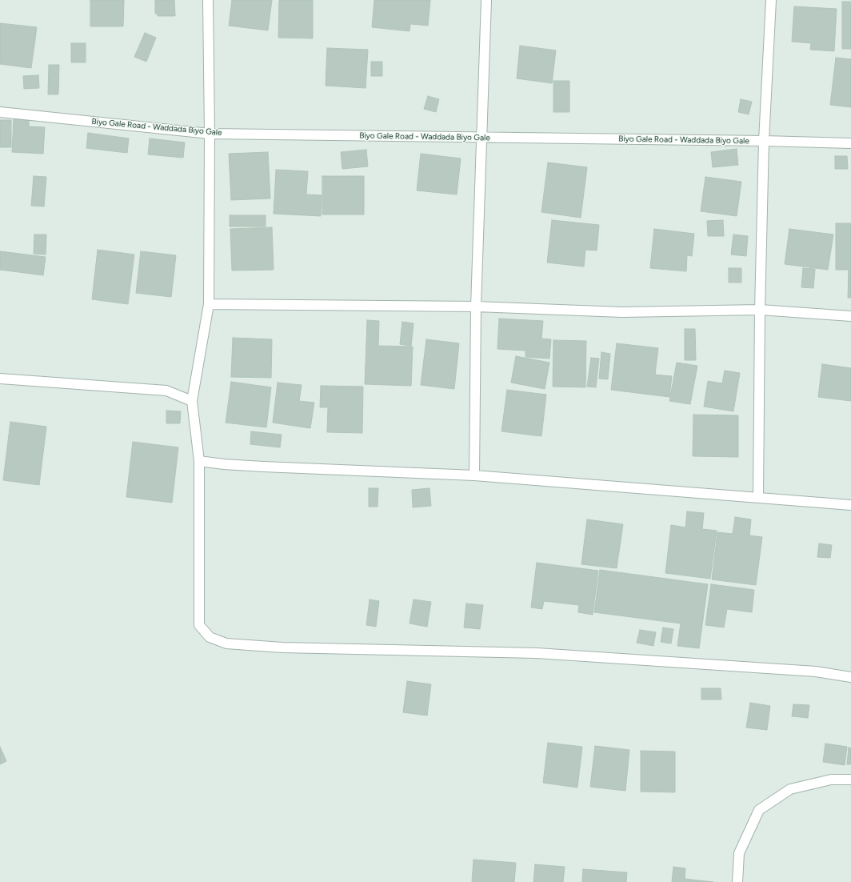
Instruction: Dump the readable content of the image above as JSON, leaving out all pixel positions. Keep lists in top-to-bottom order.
{
  "streets": {
    "street": ["Biyo Gale Road - Waddada Biyo Gale"]
  }
}
